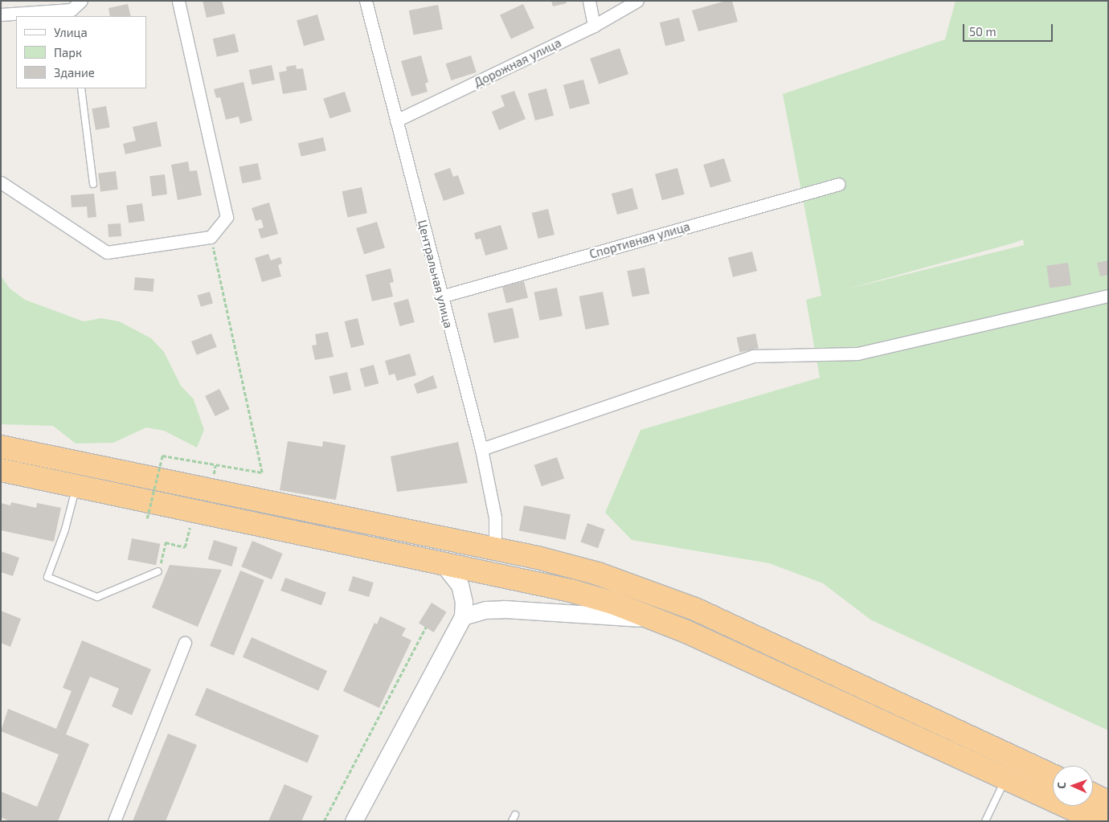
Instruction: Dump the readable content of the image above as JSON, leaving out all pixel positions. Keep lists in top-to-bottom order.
{
  "streets": {
    "street": ["Дорожная улица", "Спортивная улица", "Центральная улица"]
  },
  "crossings": [
    ["Дорожная улица", "Центральная улица"],
    ["Спортивная улица", "Центральная улица"]
  ],
  "legend": ["Улица", "Парк", "Здание"],
  "scale_bar": "50 m",
  "north": "left"
}
